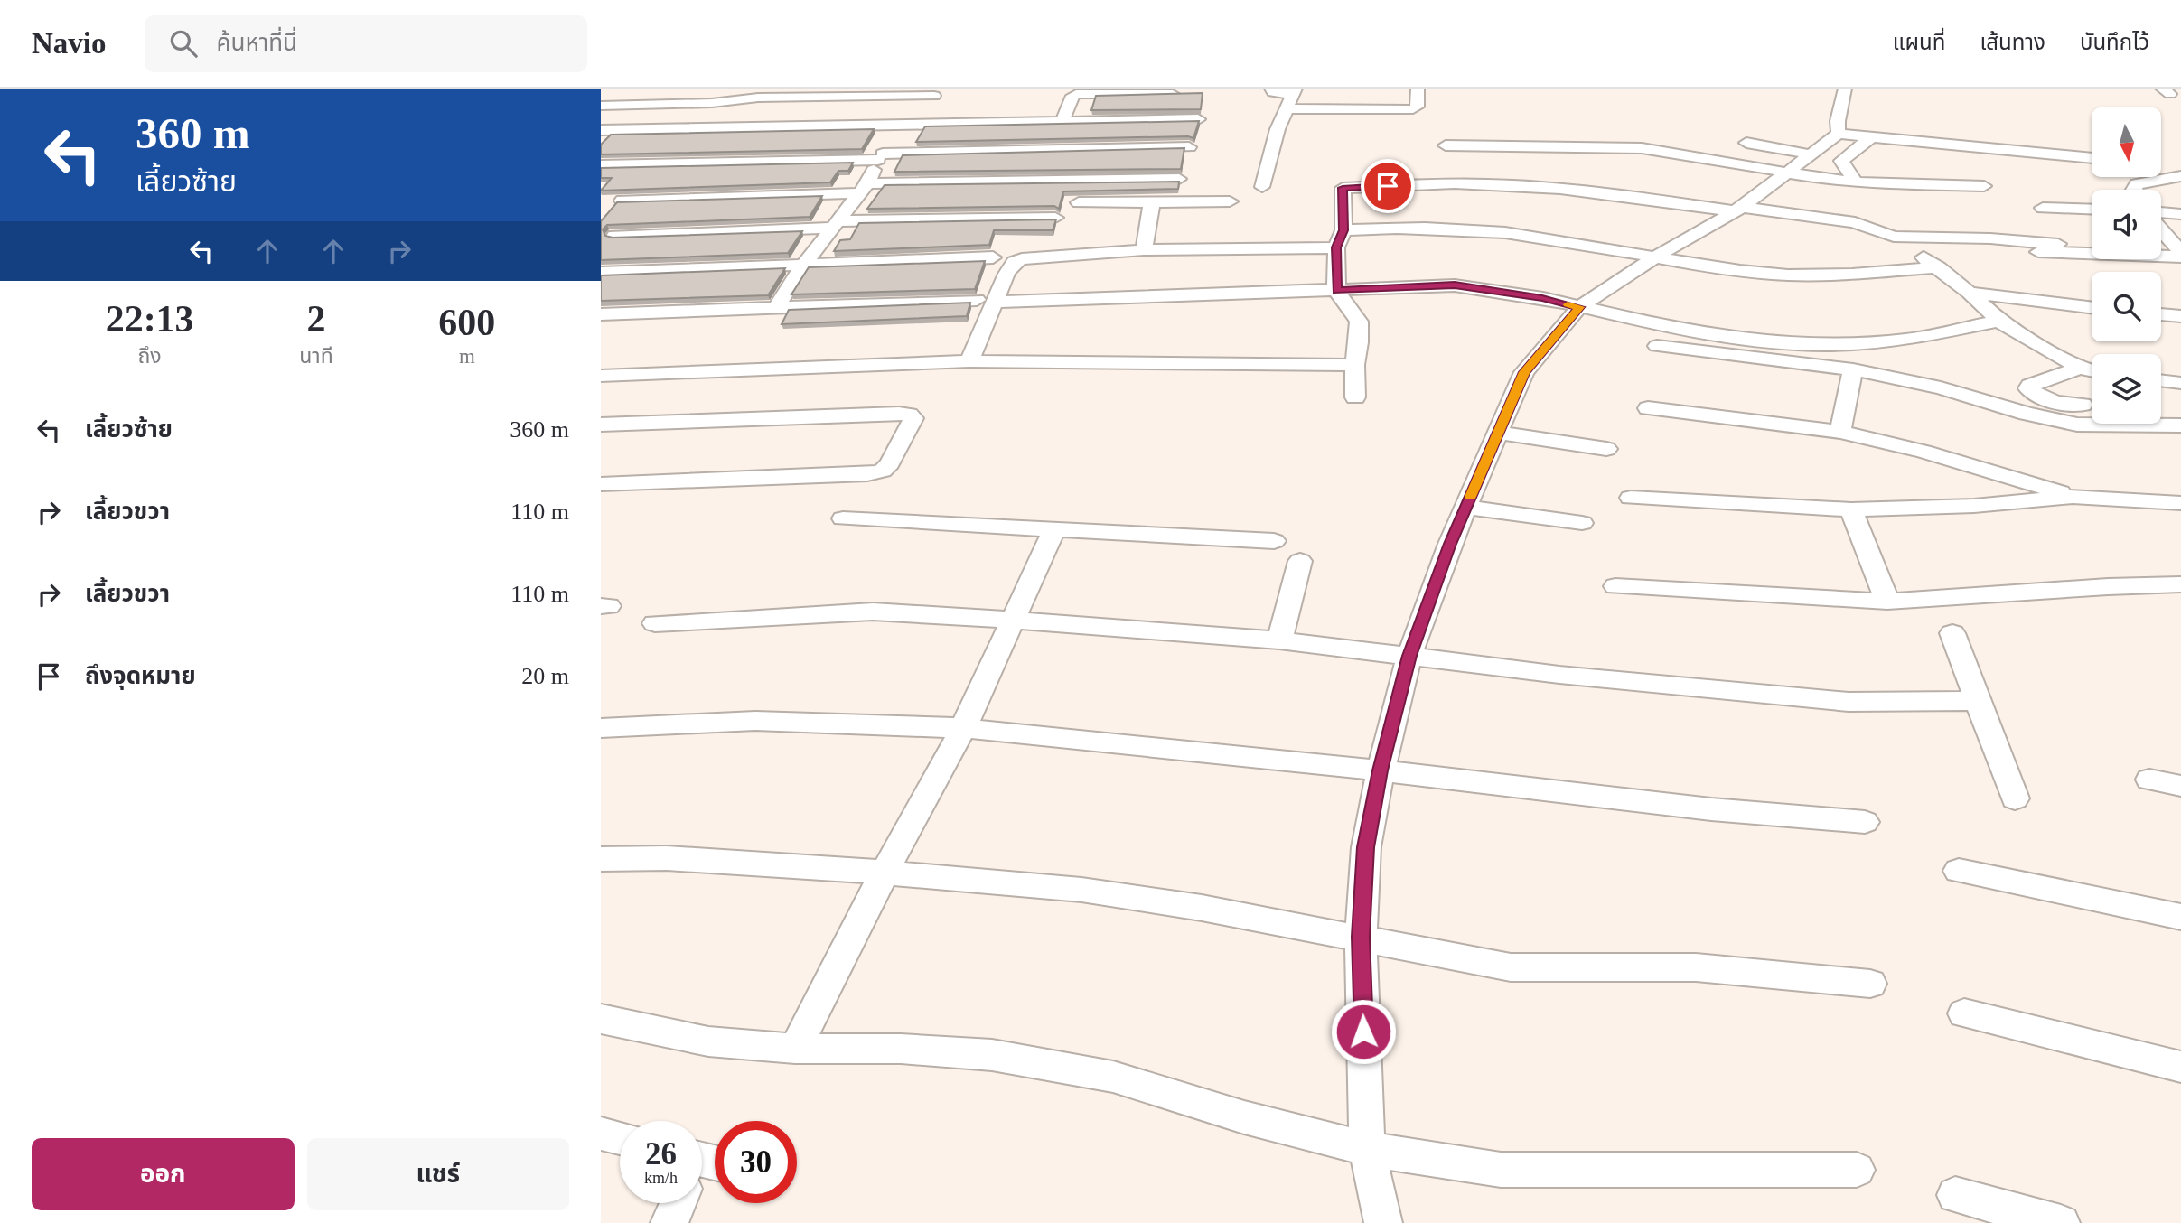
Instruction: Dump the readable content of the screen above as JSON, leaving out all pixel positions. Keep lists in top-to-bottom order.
{
  "north": "bottom",
  "page": {
    "header": "Navio",
    "search": "ค้นหาที่นี่",
    "nav": ["แผนที่", "เส้นทาง", "บันทึกไว้"],
    "turn": ["360 m", "เลี้ยวซ้าย"],
    "eta": [
      "22:13",
      "ถึง",
      "2",
      "นาที",
      "600",
      "m"
    ],
    "list": [
      {
        "name": "เลี้ยวซ้าย",
        "value": "360 m"
      },
      {
        "name": "เลี้ยวขวา",
        "value": "110 m"
      },
      {
        "name": "เลี้ยวขวา",
        "value": "110 m"
      },
      {
        "name": "ถึงจุดหมาย",
        "value": "20 m"
      }
    ],
    "speed": "26 km/h",
    "limit": "30",
    "buttons": ["ออก", "แชร์"]
  }
}
